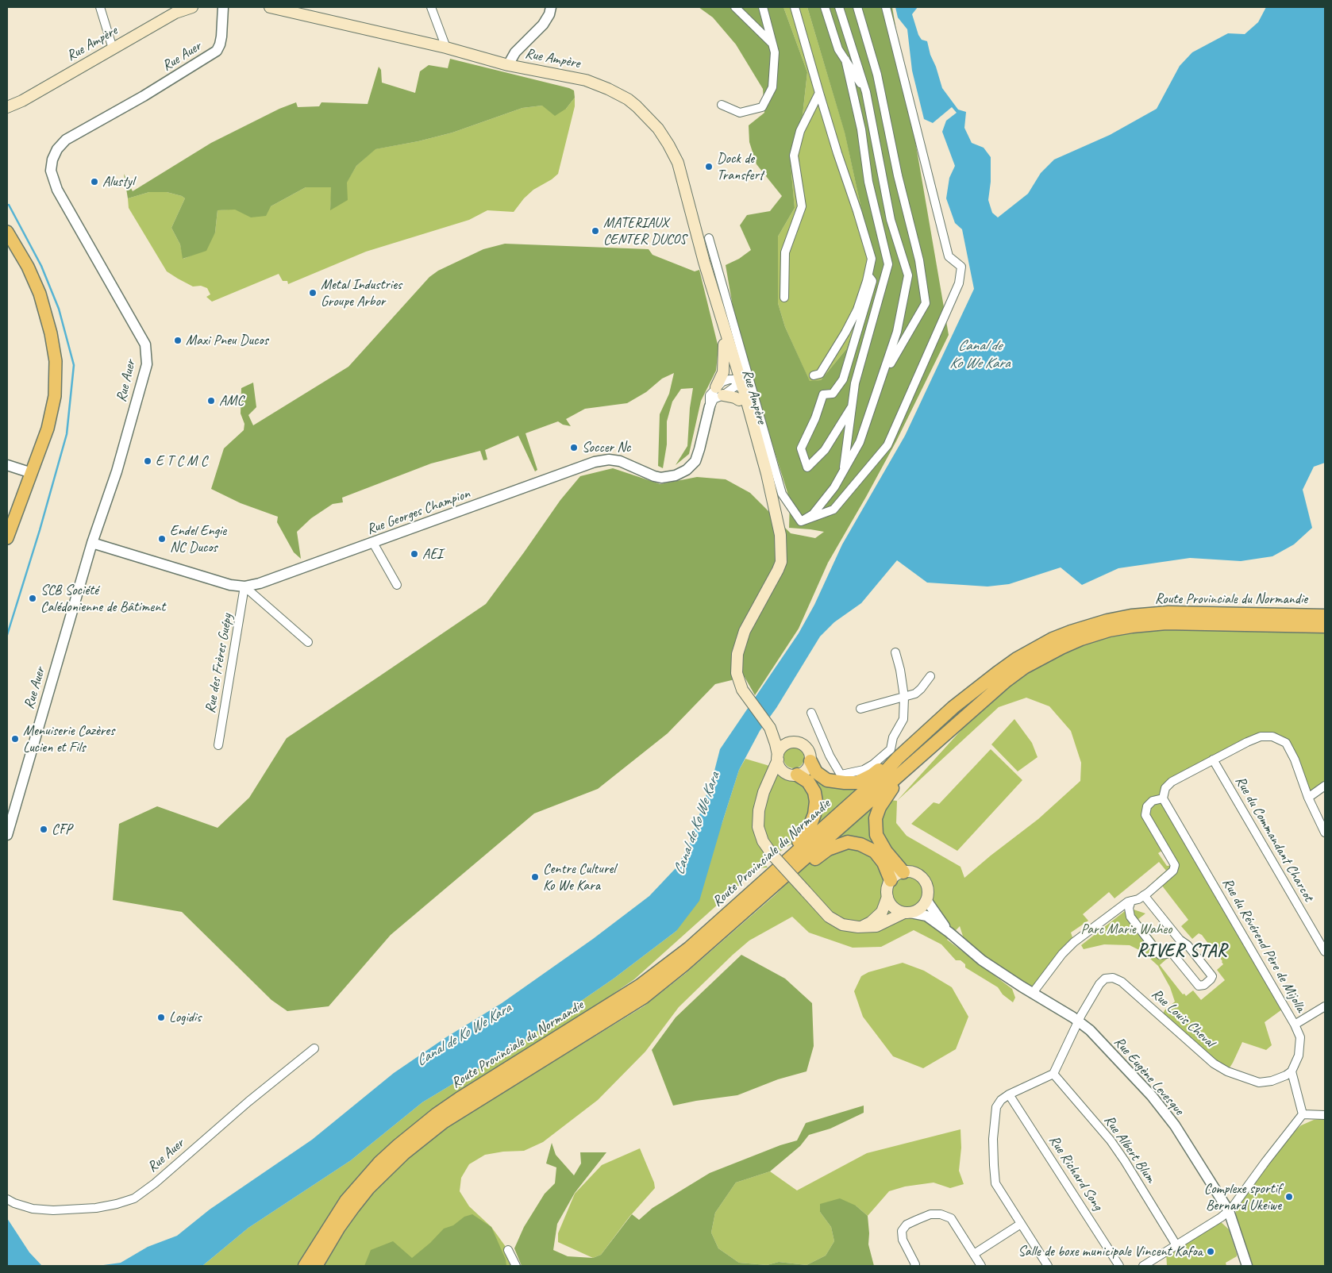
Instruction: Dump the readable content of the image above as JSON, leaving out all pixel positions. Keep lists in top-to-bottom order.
{
  "streets": {
    "highway": ["Route Provinciale du Normandie"],
    "main road": ["Rue Ampère"],
    "street": [
      "Rue Auer",
      "Rue Georges Champion",
      "Rue des Frères Guépy",
      "Rue du Commandant Charcot",
      "Rue du Révérend Père de Mijolla",
      "Rue Louis Cheval",
      "Rue Eugène Levesque",
      "Rue Albert Blum",
      "Rue Richard Song"
    ]
  },
  "crossings": [
    ["Rue Auer", "Rue Georges Champion"],
    ["Rue Georges Champion", "Rue des Frères Guépy"],
    ["Rue du Révérend Père de Mijolla", "Rue Louis Cheval"],
    ["Rue Louis Cheval", "Rue Eugène Levesque"]
  ],
  "districts": ["RIVER STAR"],
  "water": ["Canal de Ko We Kara"],
  "parks": ["Parc Marie Waheo"],
  "places": [
    "Dock de Transfert",
    "Alustyl",
    "MATERIAUX CENTER DUCOS",
    "Metal Industries Groupe Arbor",
    "Maxi Pneu Ducos",
    "AMC",
    "Soccer Nc",
    "E T C M C",
    "Endel Engie NC Ducos",
    "AEI",
    "SCB Société Calédonienne de Bâtiment",
    "Menuiserie Cazères Lucien et Fils",
    "CFP",
    "Centre Culturel Ko We Kara",
    "Logidis",
    "Complexe sportif Bernard Ukeiwe",
    "Salle de boxe municipale Vincent Kafoa"
  ]
}
